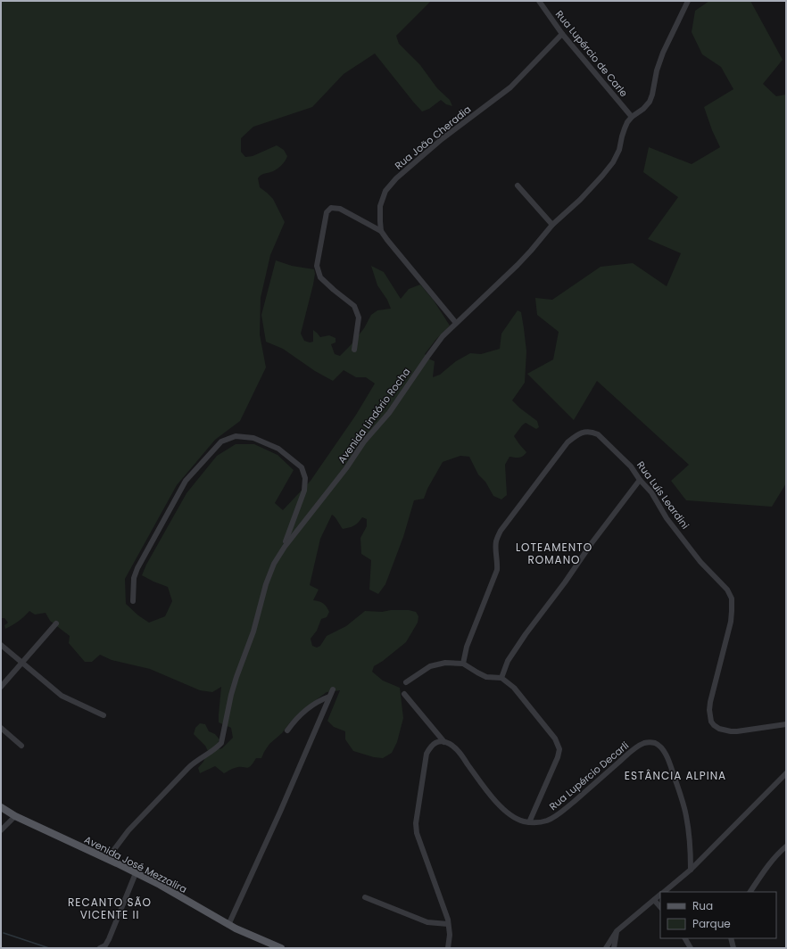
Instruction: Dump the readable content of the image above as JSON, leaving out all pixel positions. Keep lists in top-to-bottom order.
{
  "streets": {
    "main road": ["Avenida José Mezzalira"],
    "street": [
      "Rua Lupércio de Carle",
      "Rua João Cheradia",
      "Avenida Lindório Rocha",
      "Rua Luís Leardini",
      "Rua Lupércio Decarli"
    ]
  },
  "crossings": [
    ["Rua Lupércio de Carle", "Rua João Cheradia"],
    ["Rua Lupércio de Carle", "Avenida Lindório Rocha"],
    ["Avenida Lindório Rocha", "Avenida José Mezzalira"]
  ],
  "districts": ["LOTEAMENTO ROMANO", "ESTÂNCIA ALPINA", "RECANTO SÃO VICENTE II"],
  "legend": ["Rua", "Parque"]
}
